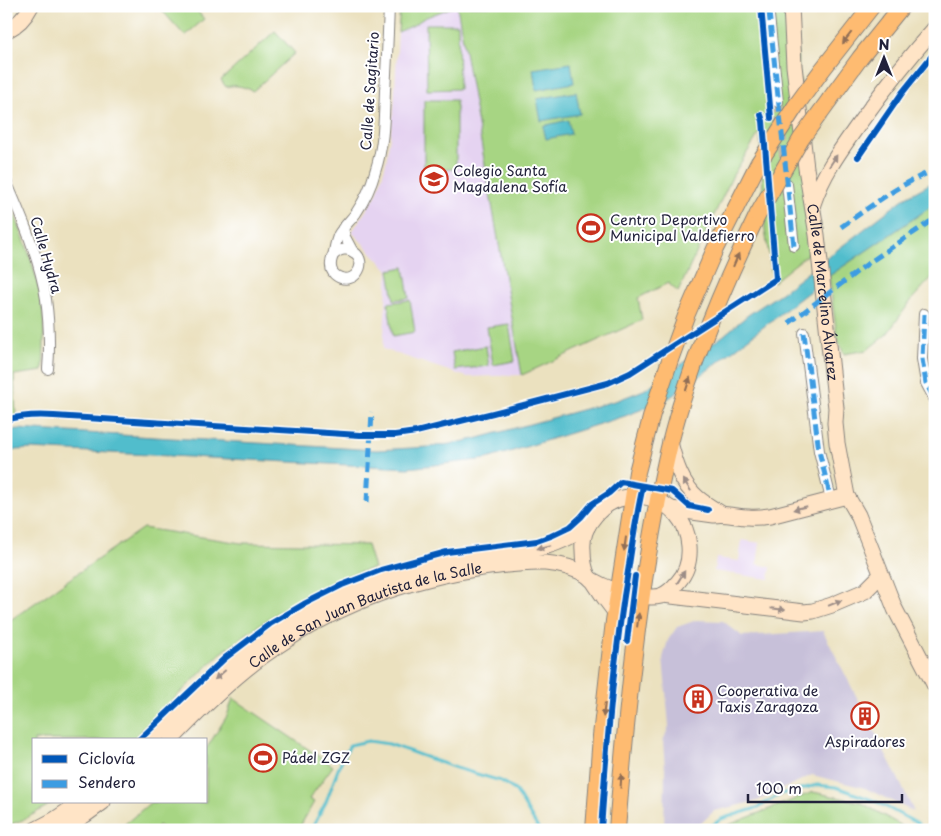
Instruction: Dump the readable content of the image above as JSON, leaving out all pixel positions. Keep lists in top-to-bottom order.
{
  "streets": {
    "street": [
      "Calle de Sagitario",
      "Calle Hydra",
      "Calle de Marcelino Álvarez",
      "Calle de San Juan Bautista de la Salle"
    ]
  },
  "places": {
    "school or university": ["Colegio Santa Magdalena Sofía"],
    "sports": ["Centro Deportivo Municipal Valdefierro", "Pádel ZGZ"],
    "building": ["Cooperativa de Taxis Zaragoza", "Aspiradores"]
  },
  "legend": ["Ciclovía", "Sendero"],
  "scale_bar": "100 m",
  "north": "top"
}
